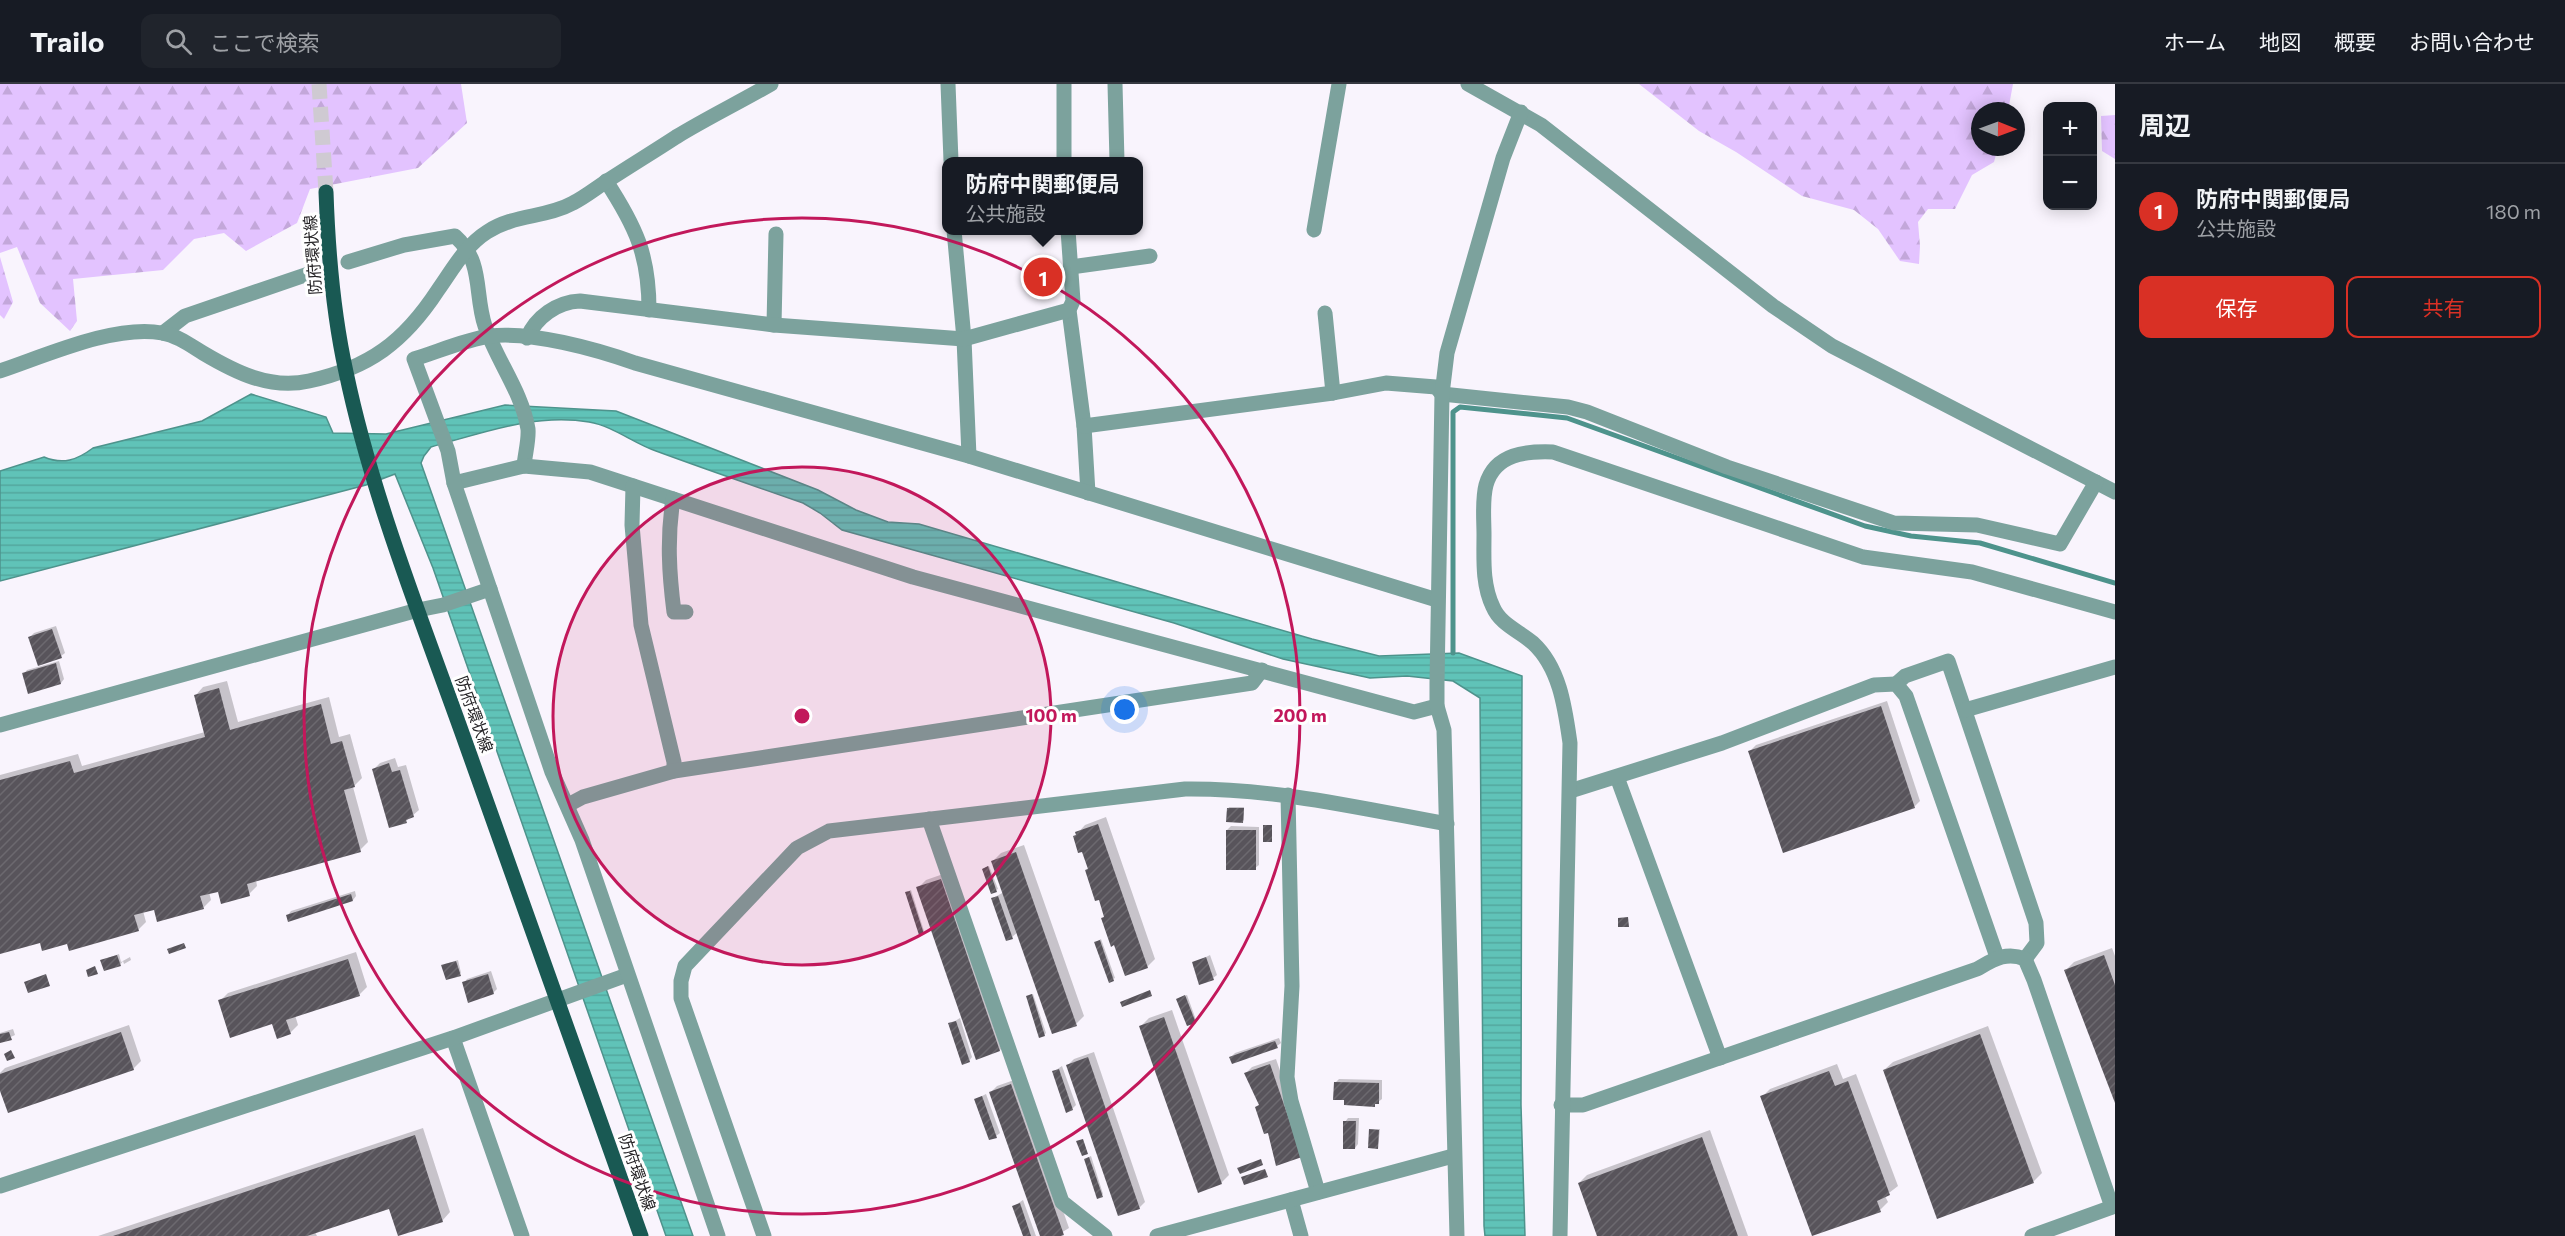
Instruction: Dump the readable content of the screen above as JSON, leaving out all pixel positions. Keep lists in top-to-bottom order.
{
  "streets": {
    "main road": ["防府環状線"]
  },
  "north": "right",
  "page": {
    "header": "Trailo",
    "search": "ここで検索",
    "nav": [
      "ホーム",
      "地図",
      "概要",
      "お問い合わせ"
    ],
    "heading": "周辺",
    "map_buttons": ["+", "−"],
    "popup": ["防府中関郵便局", "公共施設"],
    "list": [
      {
        "mark": "1",
        "name": "防府中関郵便局",
        "note": "公共施設",
        "value": "180 m"
      }
    ],
    "pins": "1",
    "buttons": ["保存", "共有"]
  },
  "rings": ["100 m", "200 m"]
}
